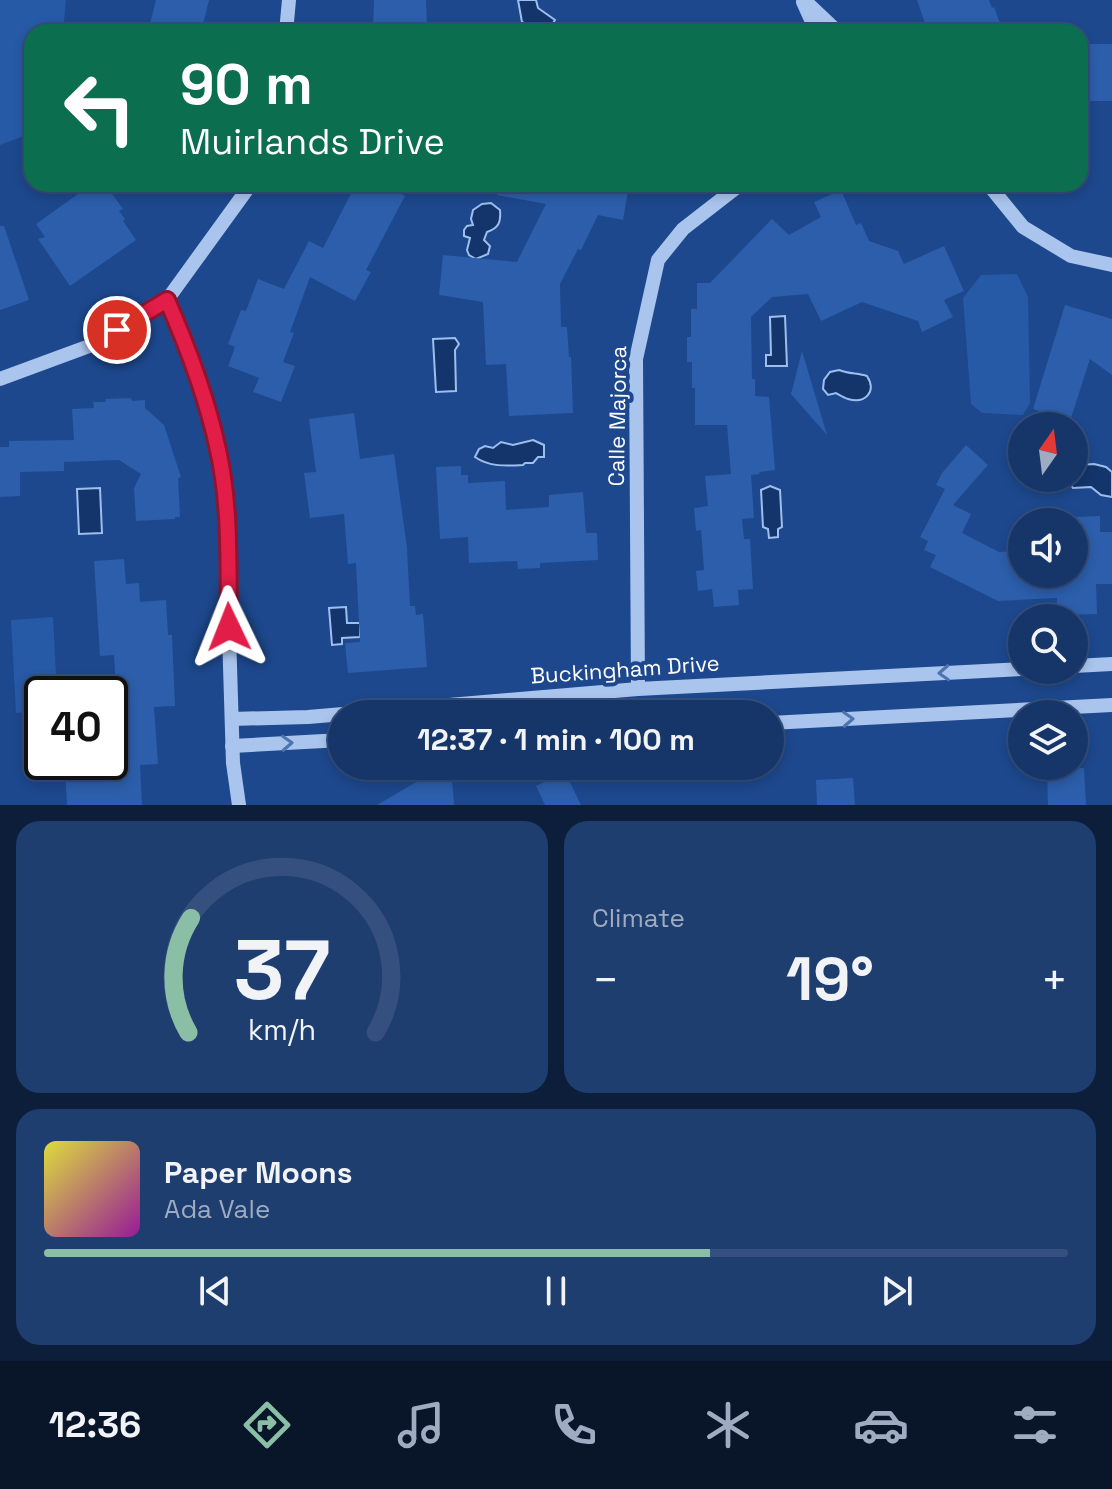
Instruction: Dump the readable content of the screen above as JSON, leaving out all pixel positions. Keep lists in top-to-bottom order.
{
  "streets": {
    "street": ["Calle Majorca", "Buckingham Drive"]
  },
  "crossings": [
    ["Calle Majorca", "Buckingham Drive"]
  ],
  "north": "top",
  "page": {
    "turn": ["90 m", "Muirlands Drive"],
    "limit": "40",
    "trip": "12:37 · 1 min · 100 m",
    "tile": "Climate",
    "heat": ["−", "19°", "+"],
    "song": ["Paper Moons", "Ada Vale"],
    "tabs": "12:36",
    "gauge": ["37", "km/h"]
  }
}
